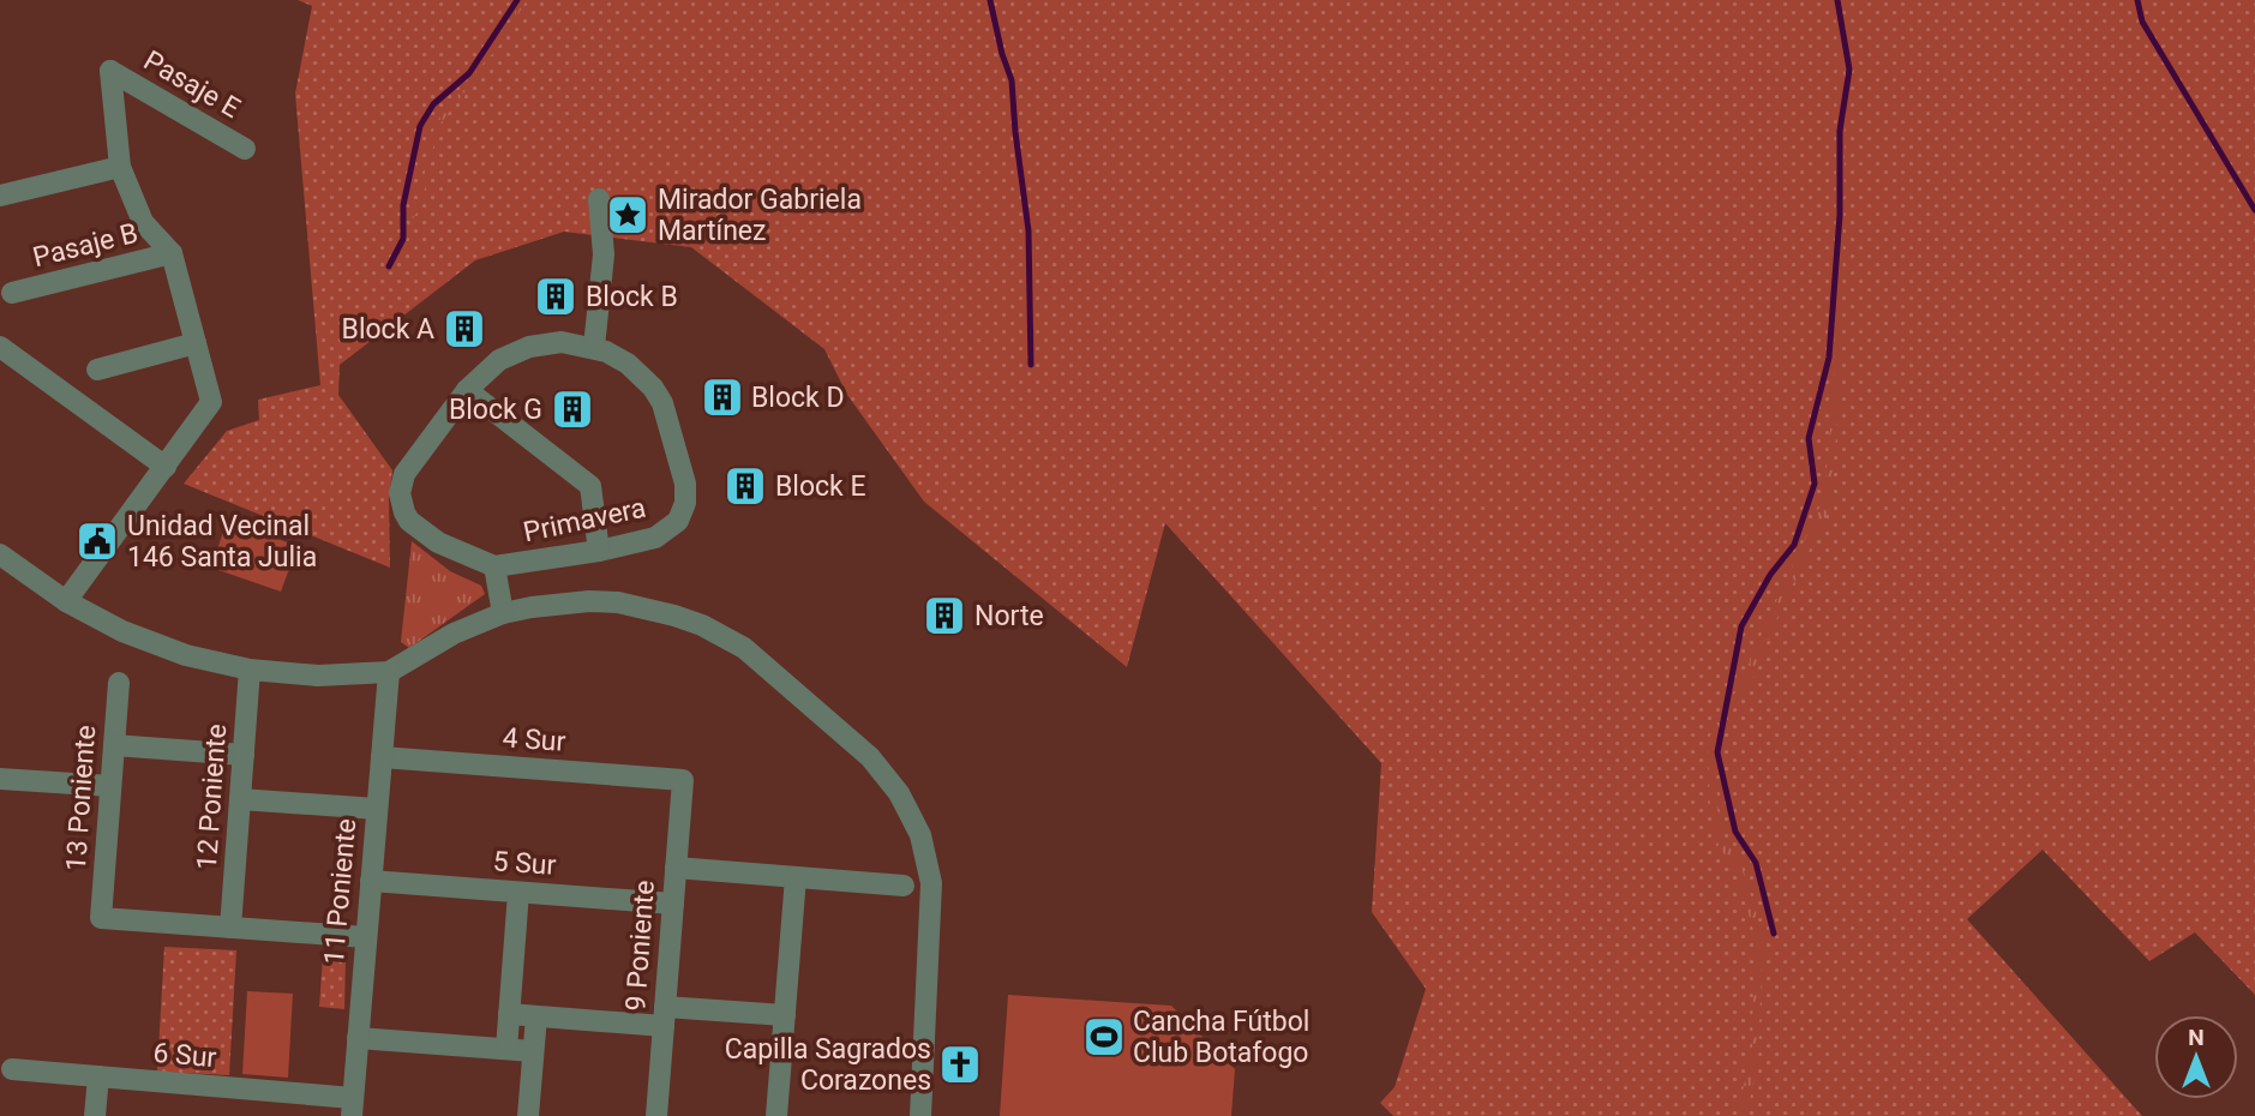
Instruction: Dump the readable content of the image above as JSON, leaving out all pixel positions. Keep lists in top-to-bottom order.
{
  "streets": {
    "street": [
      "Pasaje E",
      "Pasaje B",
      "Primavera",
      "4 Sur",
      "12 Poniente",
      "13 Poniente",
      "5 Sur",
      "11 Poniente",
      "9 Poniente",
      "6 Sur"
    ]
  },
  "crossings": [
    ["4 Sur", "11 Poniente"],
    ["4 Sur", "9 Poniente"],
    ["12 Poniente", "13 Poniente"],
    ["5 Sur", "11 Poniente"],
    ["5 Sur", "9 Poniente"],
    ["11 Poniente", "6 Sur"]
  ],
  "places": {
    "place": ["Mirador Gabriela Martínez"],
    "building": [
      "Block B",
      "Block A",
      "Block D",
      "Block G",
      "Block E",
      "Norte"
    ],
    "public building": ["Unidad Vecinal 146 Santa Julia"],
    "sports": ["Cancha Fútbol Club Botafogo"],
    "church": ["Capilla Sagrados Corazones"]
  },
  "north": "top"
}
